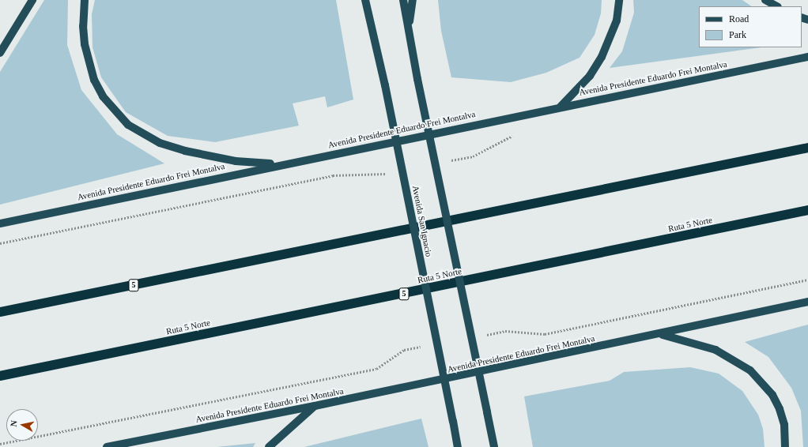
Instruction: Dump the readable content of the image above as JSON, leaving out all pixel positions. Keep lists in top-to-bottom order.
{
  "streets": {
    "highway": ["Ruta 5 Norte", "5"],
    "main road": ["Avenida Presidente Eduardo Frei Montalva", "Avenida San Ignacio"]
  },
  "legend": ["Road", "Park"],
  "north": "left"
}
